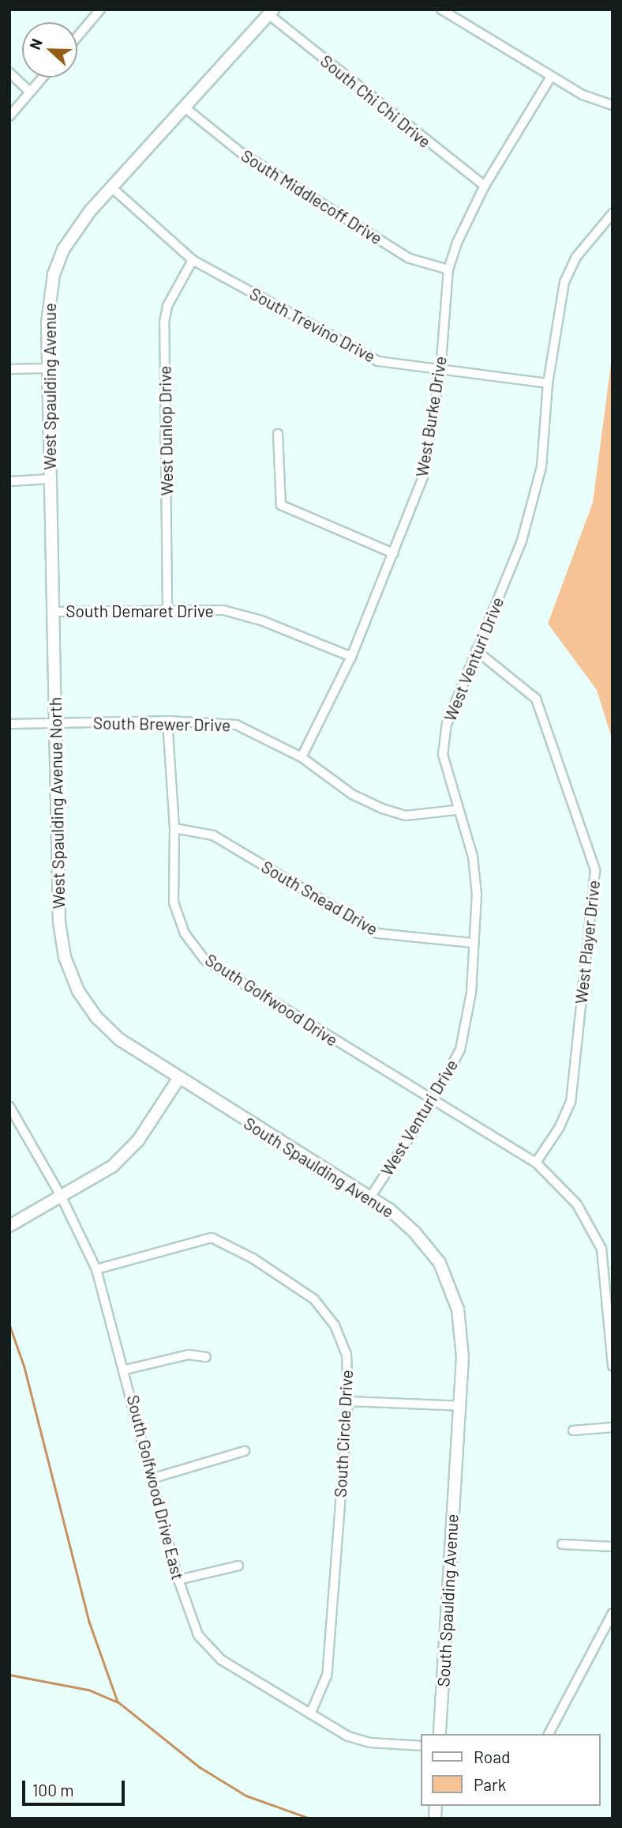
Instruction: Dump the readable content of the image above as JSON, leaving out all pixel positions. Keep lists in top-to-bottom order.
{
  "streets": {
    "street": [
      "South Chi Chi Drive",
      "South Middlecoff Drive",
      "South Trevino Drive",
      "West Spaulding Avenue",
      "West Burke Drive",
      "West Dunlop Drive",
      "South Demaret Drive",
      "West Venturi Drive",
      "South Brewer Drive",
      "West Spaulding Avenue North",
      "South Snead Drive",
      "West Player Drive",
      "South Golfwood Drive",
      "South Spaulding Avenue",
      "South Circle Drive",
      "South Golfwood Drive East"
    ]
  },
  "crossings": [
    ["South Chi Chi Drive", "West Spaulding Avenue"],
    ["South Chi Chi Drive", "West Burke Drive"],
    ["South Middlecoff Drive", "West Spaulding Avenue"],
    ["South Middlecoff Drive", "West Burke Drive"],
    ["South Trevino Drive", "West Spaulding Avenue"],
    ["South Trevino Drive", "West Burke Drive"],
    ["South Trevino Drive", "West Dunlop Drive"],
    ["South Trevino Drive", "West Venturi Drive"],
    ["West Spaulding Avenue", "South Demaret Drive"],
    ["West Spaulding Avenue", "West Spaulding Avenue North"],
    ["West Burke Drive", "South Demaret Drive"],
    ["West Burke Drive", "South Brewer Drive"],
    ["West Dunlop Drive", "South Demaret Drive"],
    ["South Demaret Drive", "West Spaulding Avenue North"],
    ["West Venturi Drive", "South Brewer Drive"],
    ["West Venturi Drive", "South Snead Drive"],
    ["West Venturi Drive", "West Player Drive"],
    ["West Venturi Drive", "South Golfwood Drive"],
    ["West Venturi Drive", "South Spaulding Avenue"],
    ["South Brewer Drive", "West Spaulding Avenue North"],
    ["South Brewer Drive", "South Golfwood Drive"],
    ["West Spaulding Avenue North", "South Spaulding Avenue"],
    ["South Snead Drive", "South Golfwood Drive"],
    ["West Player Drive", "South Golfwood Drive"],
    ["South Circle Drive", "South Golfwood Drive East"]
  ],
  "legend": ["Road", "Park"],
  "scale_bar": "100 m",
  "north": "left"
}
